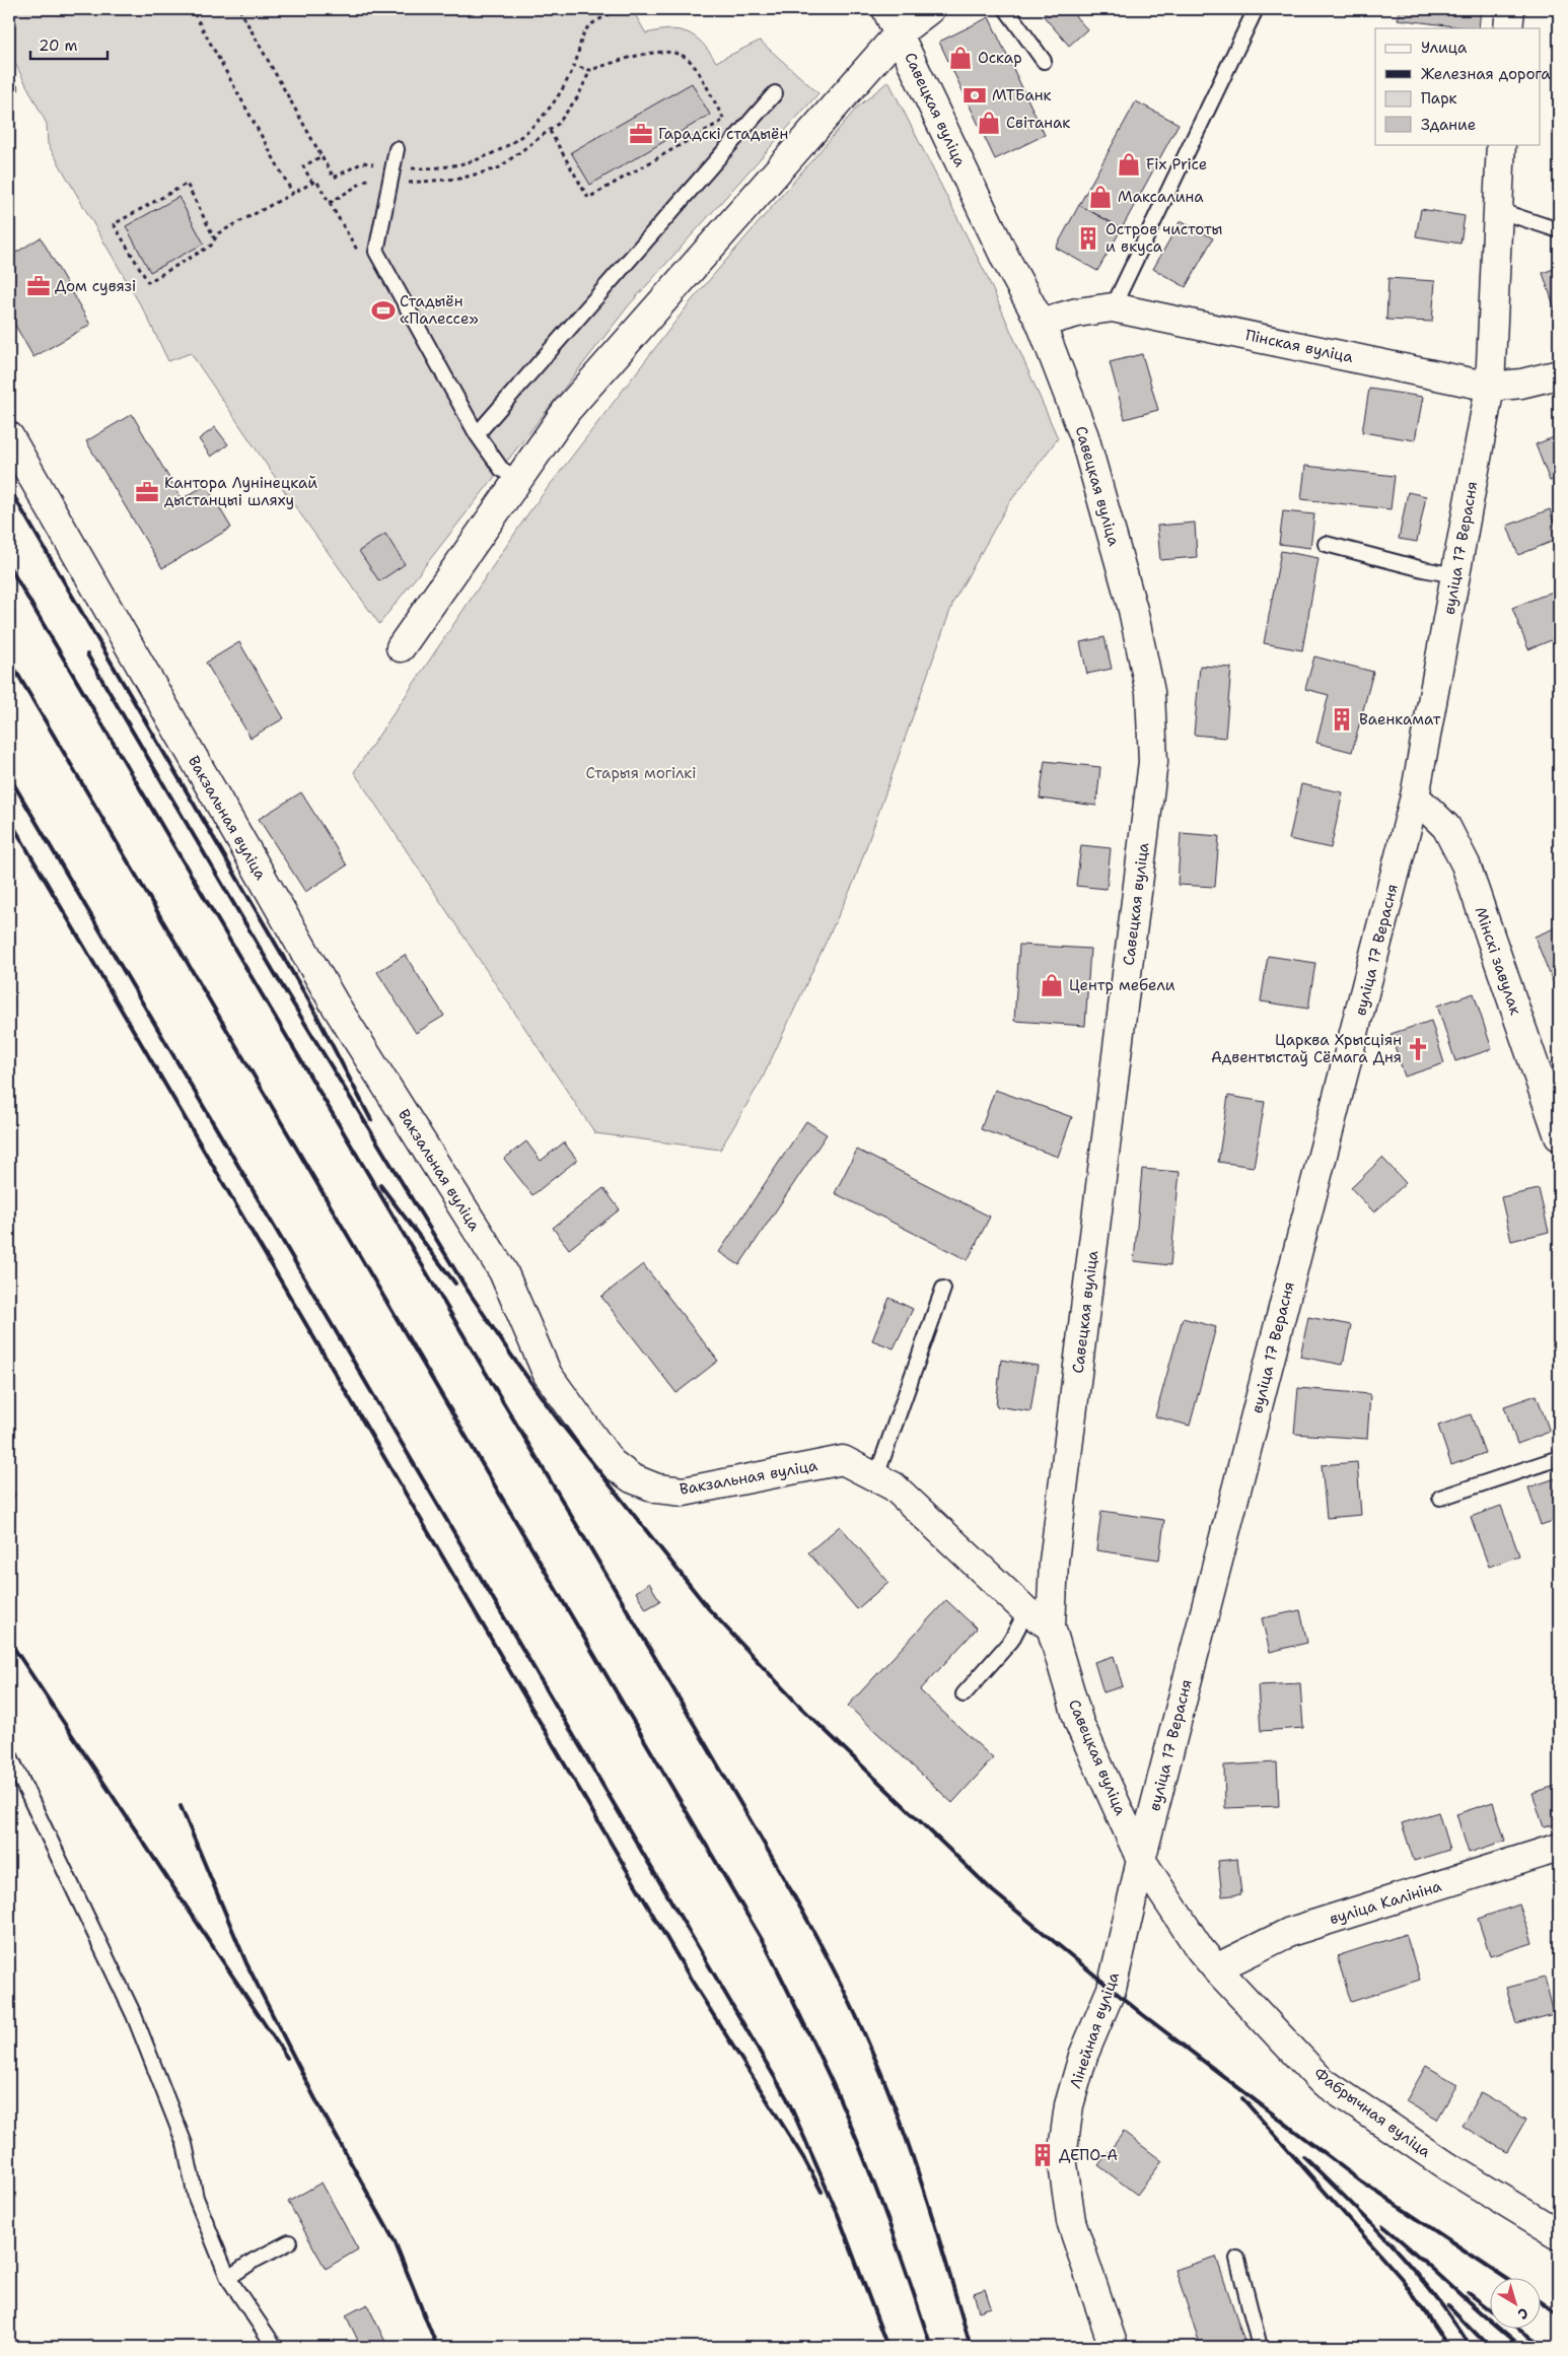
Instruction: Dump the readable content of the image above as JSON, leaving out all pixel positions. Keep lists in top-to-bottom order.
{
  "streets": {
    "street": [
      "Савецкая вуліца",
      "Пінская вуліца",
      "вуліца 17 Верасня",
      "Вакзальная вуліца",
      "Мінскі завулак",
      "вуліца Калініна",
      "Лінейная вуліца",
      "Фабрычная вуліца"
    ]
  },
  "crossings": [
    ["Савецкая вуліца", "Пінская вуліца"],
    ["Савецкая вуліца", "вуліца 17 Верасня"],
    ["Савецкая вуліца", "Вакзальная вуліца"],
    ["Савецкая вуліца", "Лінейная вуліца"],
    ["Савецкая вуліца", "Фабрычная вуліца"],
    ["Пінская вуліца", "вуліца 17 Верасня"],
    ["вуліца 17 Верасня", "Мінскі завулак"],
    ["вуліца 17 Верасня", "Лінейная вуліца"],
    ["вуліца 17 Верасня", "Фабрычная вуліца"],
    ["вуліца Калініна", "Фабрычная вуліца"],
    ["Лінейная вуліца", "Фабрычная вуліца"]
  ],
  "parks": ["Старыя могілкі"],
  "places": {
    "shop": [
      "Оскар",
      "Світанак",
      "Fix Price",
      "Максалина",
      "Центр мебели"
    ],
    "bank": ["МТБанк"],
    "office": ["Гарадскі стадыён", "Дом сувязі", "Кантора Лунінецкай дыстанцыі шляху"],
    "building": ["Остров чистоты и вкуса", "Ваенкамат", "ДЕПО-А"],
    "sports": ["Стадыён «Палессе»"],
    "church": ["Царква Хрысціян Адвентыстаў Сёмага Дня"]
  },
  "legend": [
    "Улица",
    "Железная дорога",
    "Парк",
    "Здание"
  ],
  "scale_bar": "20 m",
  "north": "bottom right"
}
